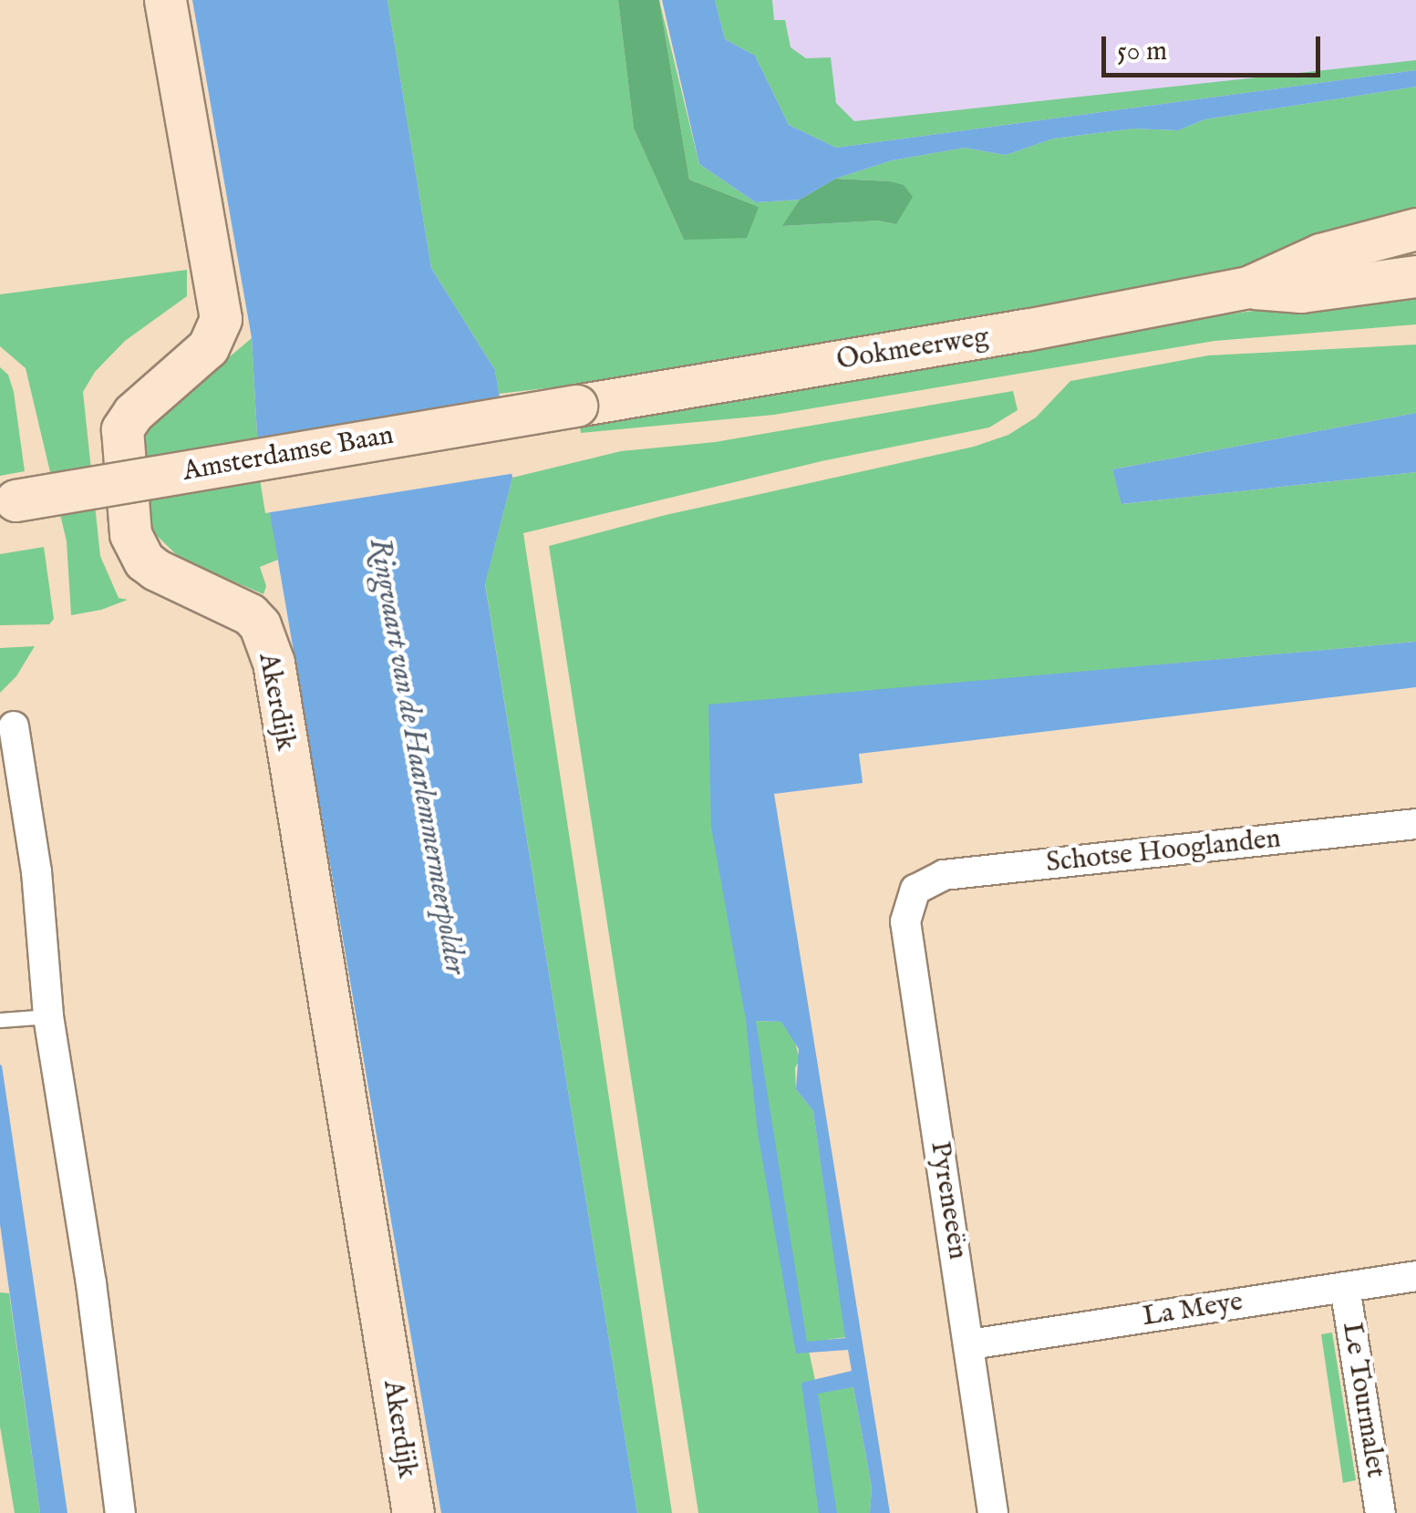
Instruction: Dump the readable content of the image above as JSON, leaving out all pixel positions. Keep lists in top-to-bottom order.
{
  "streets": {
    "street": [
      "Ookmeerweg",
      "Amsterdamse Baan",
      "Akerdijk",
      "Schotse Hooglanden",
      "Pyreneeën",
      "La Meye",
      "Le Tourmalet"
    ]
  },
  "crossings": [
    ["Ookmeerweg", "Amsterdamse Baan"],
    ["Schotse Hooglanden", "Pyreneeën"],
    ["Pyreneeën", "La Meye"],
    ["La Meye", "Le Tourmalet"]
  ],
  "water": ["Ringvaart van de Haarlemmermeerpolder"],
  "scale_bar": "50 m"
}
